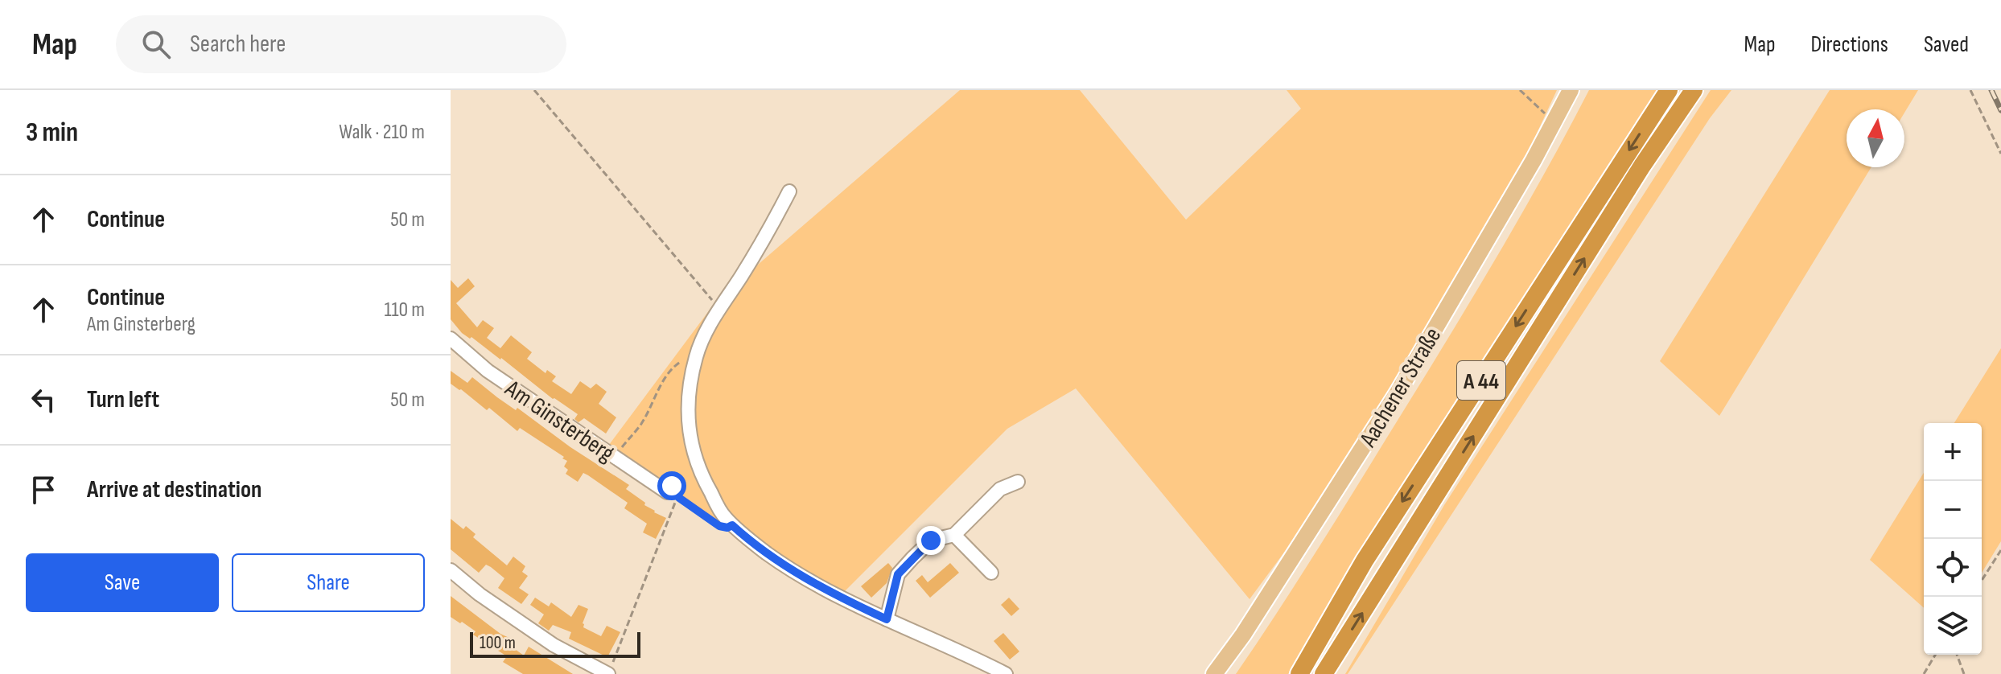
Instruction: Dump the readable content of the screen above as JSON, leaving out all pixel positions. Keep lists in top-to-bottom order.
{
  "streets": {
    "highway": ["A 44"],
    "main road": ["Aachener Straße"],
    "street": ["Am Ginsterberg"]
  },
  "scale_bar": "100 m",
  "north": "top",
  "page": {
    "header": "Map",
    "search": "Search here",
    "nav": ["Map", "Directions", "Saved"],
    "heading": ["3 min", "Walk · 210 m"],
    "list": [
      ["Continue", "50 m"],
      ["Continue", "Am Ginsterberg", "110 m"],
      ["Turn left", "50 m"],
      "Arrive at destination"
    ],
    "map_buttons": ["+", "−"],
    "buttons": ["Save", "Share"],
    "scale": "100 m"
  }
}
